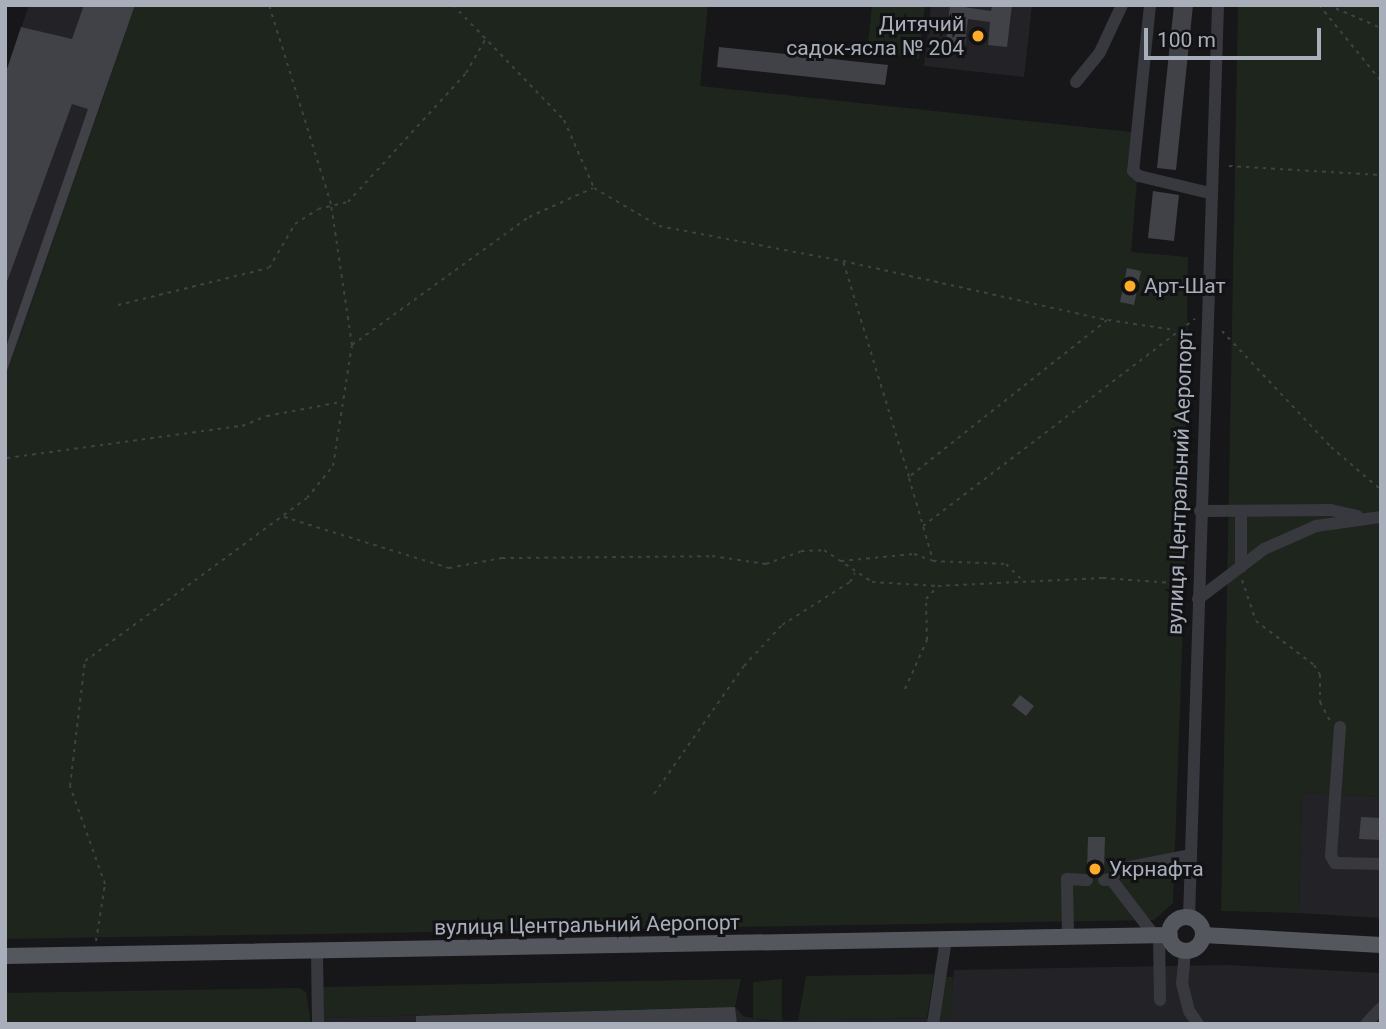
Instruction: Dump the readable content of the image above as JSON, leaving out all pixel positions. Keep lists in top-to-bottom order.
{
  "streets": {
    "main road": ["вулиця Центральний Аеропорт"]
  },
  "places": ["Дитячий садок-ясла № 204", "Арт-Шат", "Укрнафта"],
  "scale_bar": "100 m"
}
